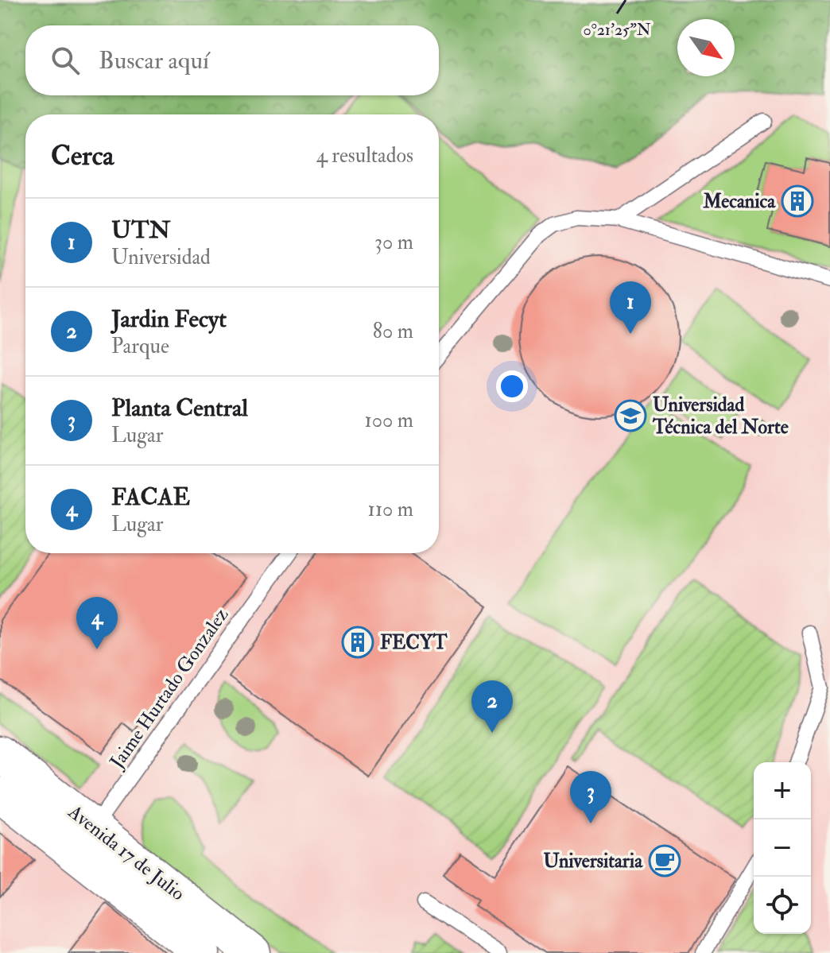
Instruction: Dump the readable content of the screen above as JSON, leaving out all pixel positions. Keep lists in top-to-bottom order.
{
  "streets": {
    "main road": ["Avenida 17 de Julio"],
    "lane": ["Jaime Hurtado Gonzalez"]
  },
  "crossings": [
    ["Jaime Hurtado Gonzalez", "Avenida 17 de Julio"]
  ],
  "places": {
    "building": ["Mecanica", "FECYT"],
    "school or university": ["Universidad Técnica del Norte"],
    "cafe": ["Universitaria"]
  },
  "north": "bottom right",
  "page": {
    "search": "Buscar aquí",
    "heading": ["Cerca", "4 resultados"],
    "list": [
      {
        "mark": "1",
        "name": "UTN",
        "note": "Universidad",
        "value": "30 m"
      },
      {
        "mark": "2",
        "name": "Jardin Fecyt",
        "note": "Parque",
        "value": "80 m"
      },
      {
        "mark": "3",
        "name": "Planta Central",
        "note": "Lugar",
        "value": "100 m"
      },
      {
        "mark": "4",
        "name": "FACAE",
        "note": "Lugar",
        "value": "110 m"
      }
    ],
    "pins": [
      "1",
      "4",
      "2",
      "3"
    ],
    "map_buttons": ["+", "−"]
  },
  "coordinates": ["0°21'25\"N"]
}
